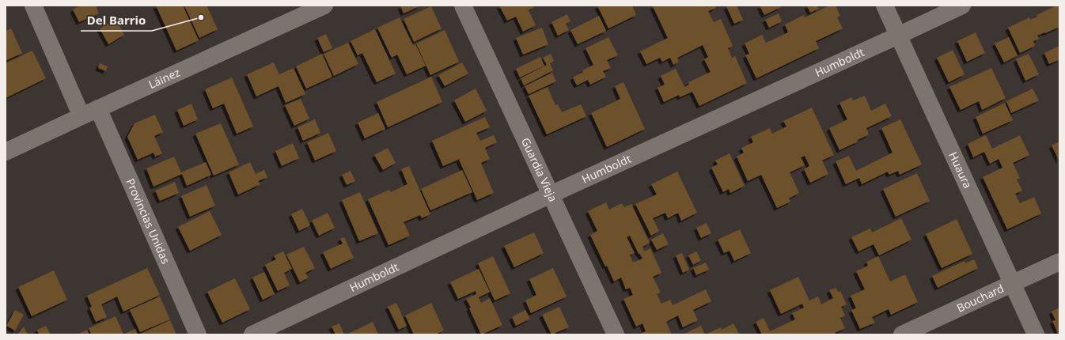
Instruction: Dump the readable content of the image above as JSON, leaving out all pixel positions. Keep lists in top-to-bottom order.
{
  "streets": {
    "street": [
      "Humboldt",
      "Láinez",
      "Guardia Vieja",
      "Huaura",
      "Provincias Unidas",
      "Bouchard"
    ]
  },
  "crossings": [
    ["Humboldt", "Guardia Vieja"],
    ["Humboldt", "Huaura"],
    ["Láinez", "Provincias Unidas"],
    ["Huaura", "Bouchard"]
  ],
  "places": ["Del Barrio"]
}
